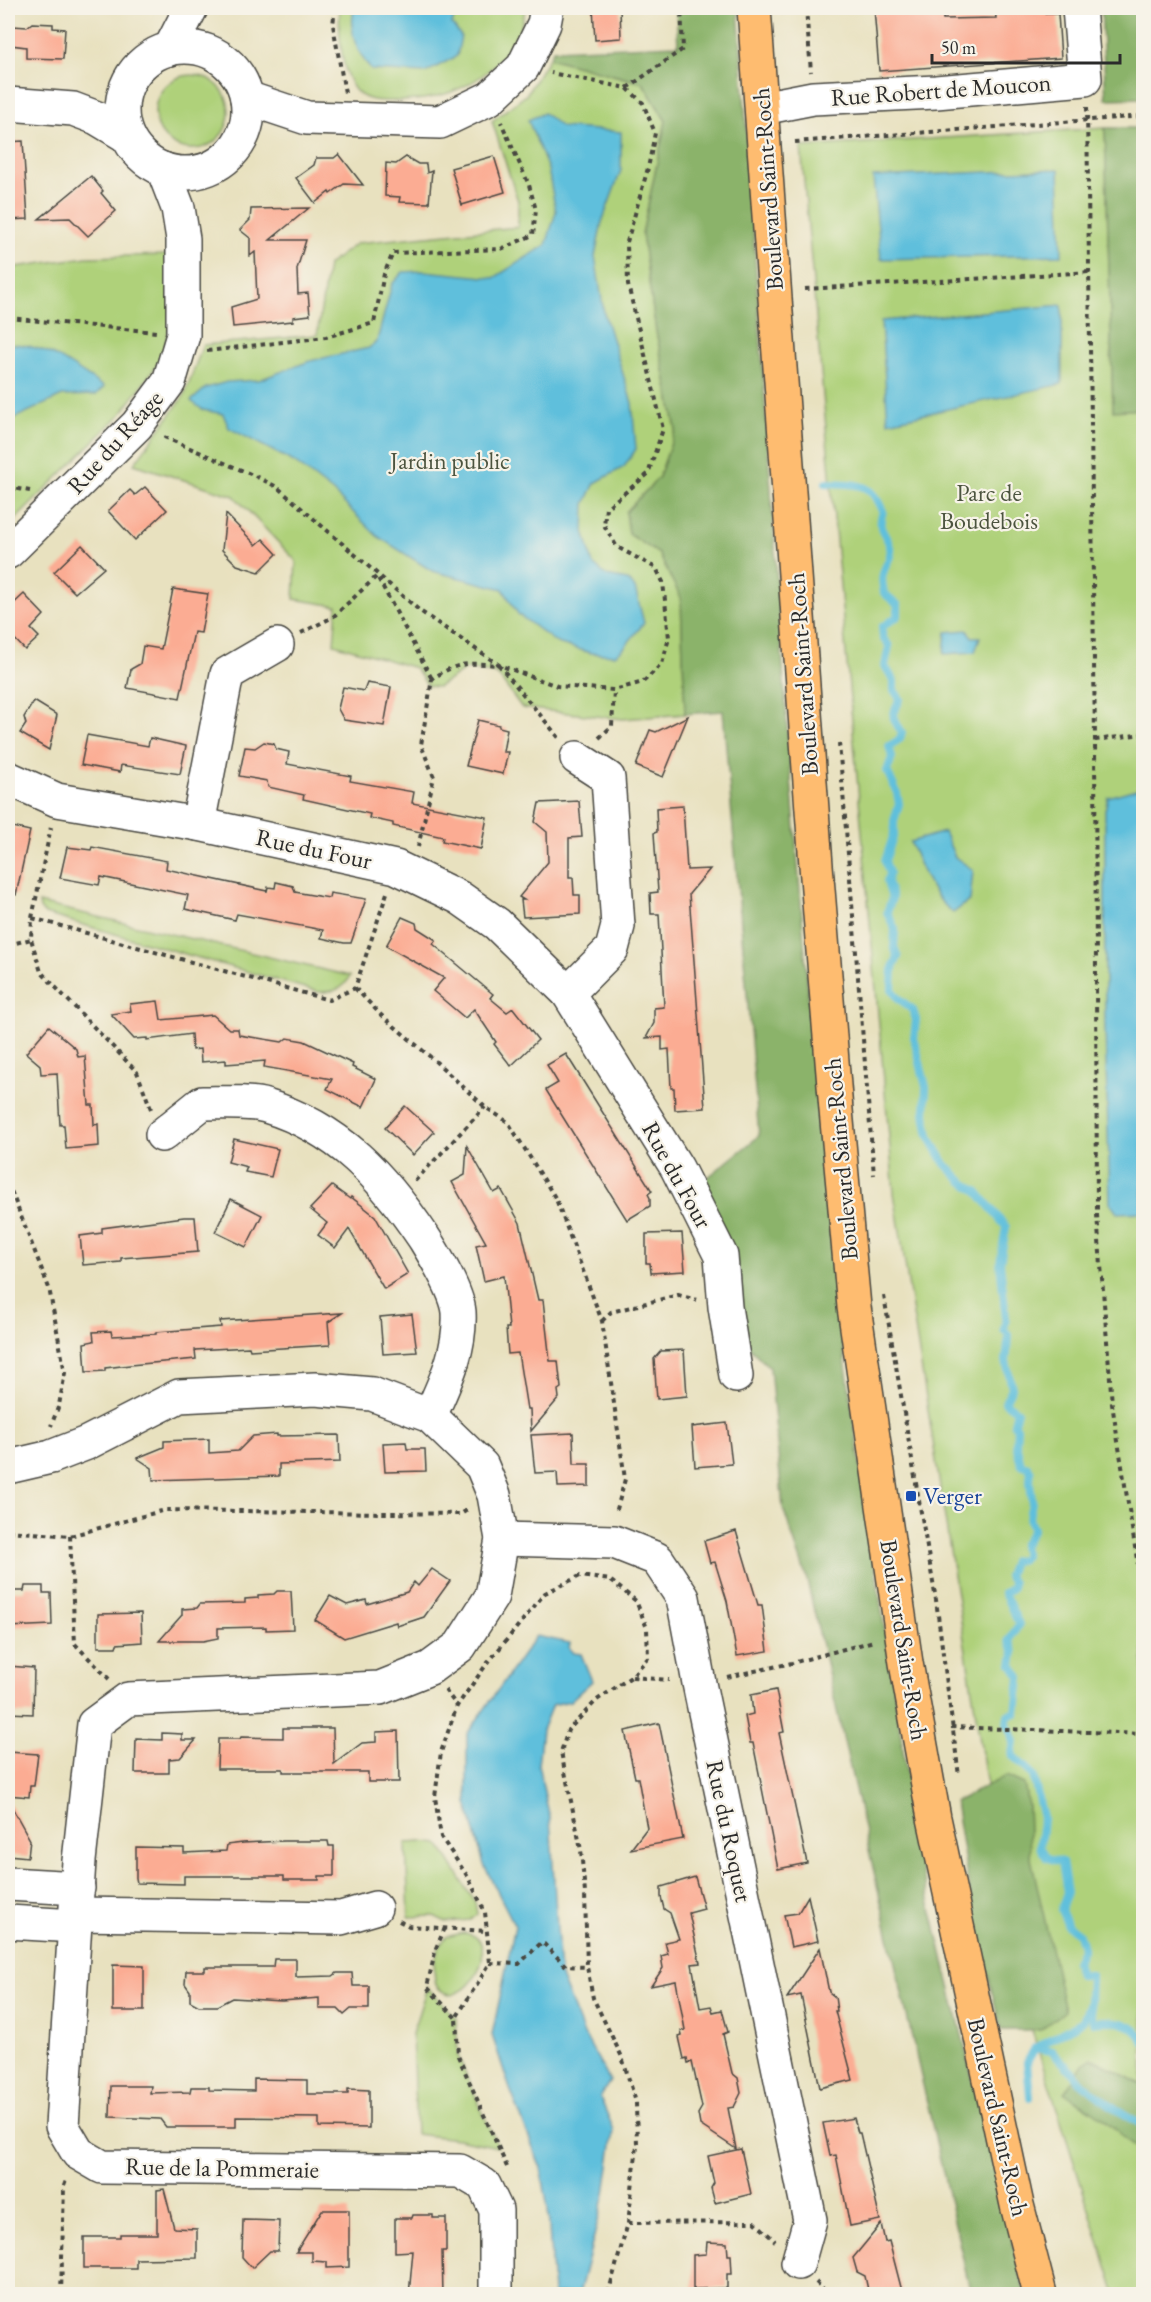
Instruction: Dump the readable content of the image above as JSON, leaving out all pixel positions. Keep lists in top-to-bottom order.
{
  "streets": {
    "main road": ["Boulevard Saint-Roch"],
    "street": [
      "Rue Robert de Moucon",
      "Rue du Réage",
      "Rue du Four",
      "Rue du Roquet",
      "Rue de la Pommeraie"
    ]
  },
  "crossings": [
    ["Rue Robert de Moucon", "Boulevard Saint-Roch"]
  ],
  "parks": ["Jardin public", "Parc de Boudebois"],
  "places": {
    "transit": ["Verger"]
  },
  "scale_bar": "50 m"
}
